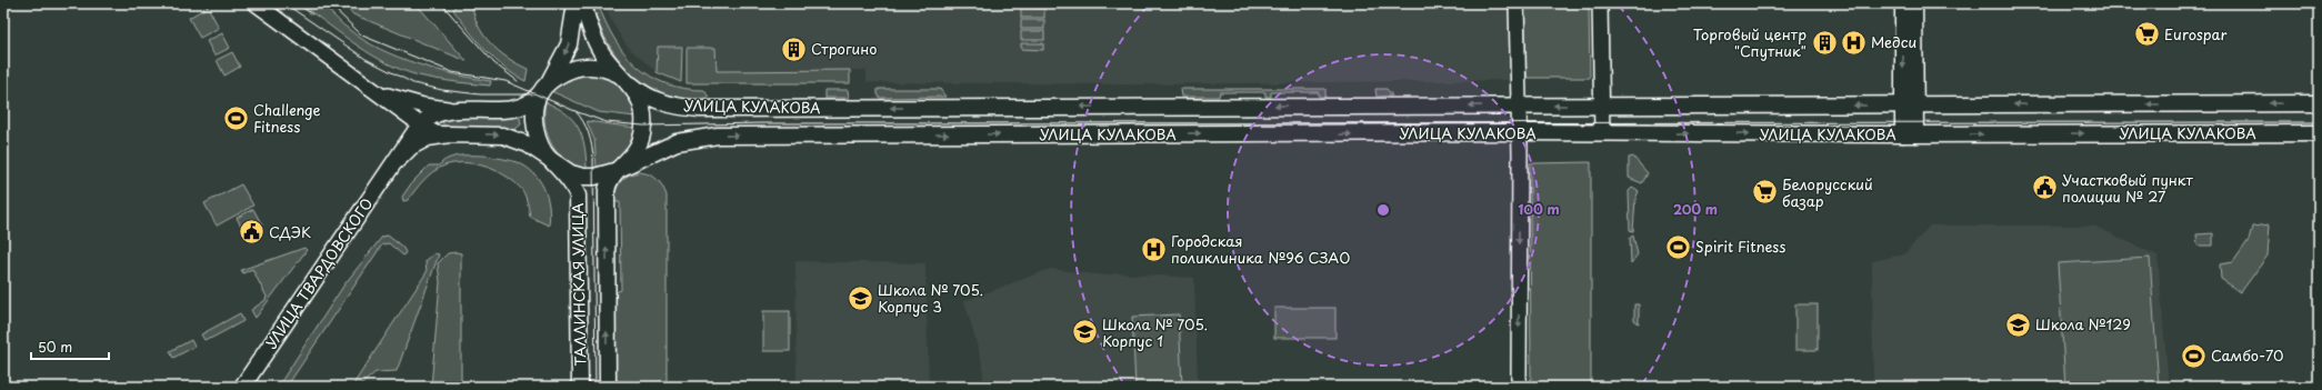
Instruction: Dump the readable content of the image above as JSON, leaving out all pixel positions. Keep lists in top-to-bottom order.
{
  "streets": {
    "main road": ["УЛИЦА КУЛАКОВА", "УЛИЦА ТВАРДОВСКОГО", "ТАЛЛИНСКАЯ УЛИЦА"]
  },
  "crossings": [
    ["УЛИЦА КУЛАКОВА", "УЛИЦА ТВАРДОВСКОГО"],
    ["УЛИЦА КУЛАКОВА", "ТАЛЛИНСКАЯ УЛИЦА"],
    ["УЛИЦА ТВАРДОВСКОГО", "ТАЛЛИНСКАЯ УЛИЦА"]
  ],
  "places": {
    "supermarket": ["Eurospar", "Белорусский базар"],
    "building": ["Торговый центр \"Спутник\"", "Строгино"],
    "hospital": ["Медси", "Городская поликлиника №96 СЗАО"],
    "sports": ["Challenge Fitness", "Spirit Fitness", "Самбо-70"],
    "public building": ["Участковый пункт полиции № 27", "СДЭК"],
    "school or university": ["Школа № 705. Корпус 3", "Школа №129", "Школа № 705. Корпус 1"]
  },
  "scale_bar": "50 m",
  "rings": ["100 m", "200 m"]
}
